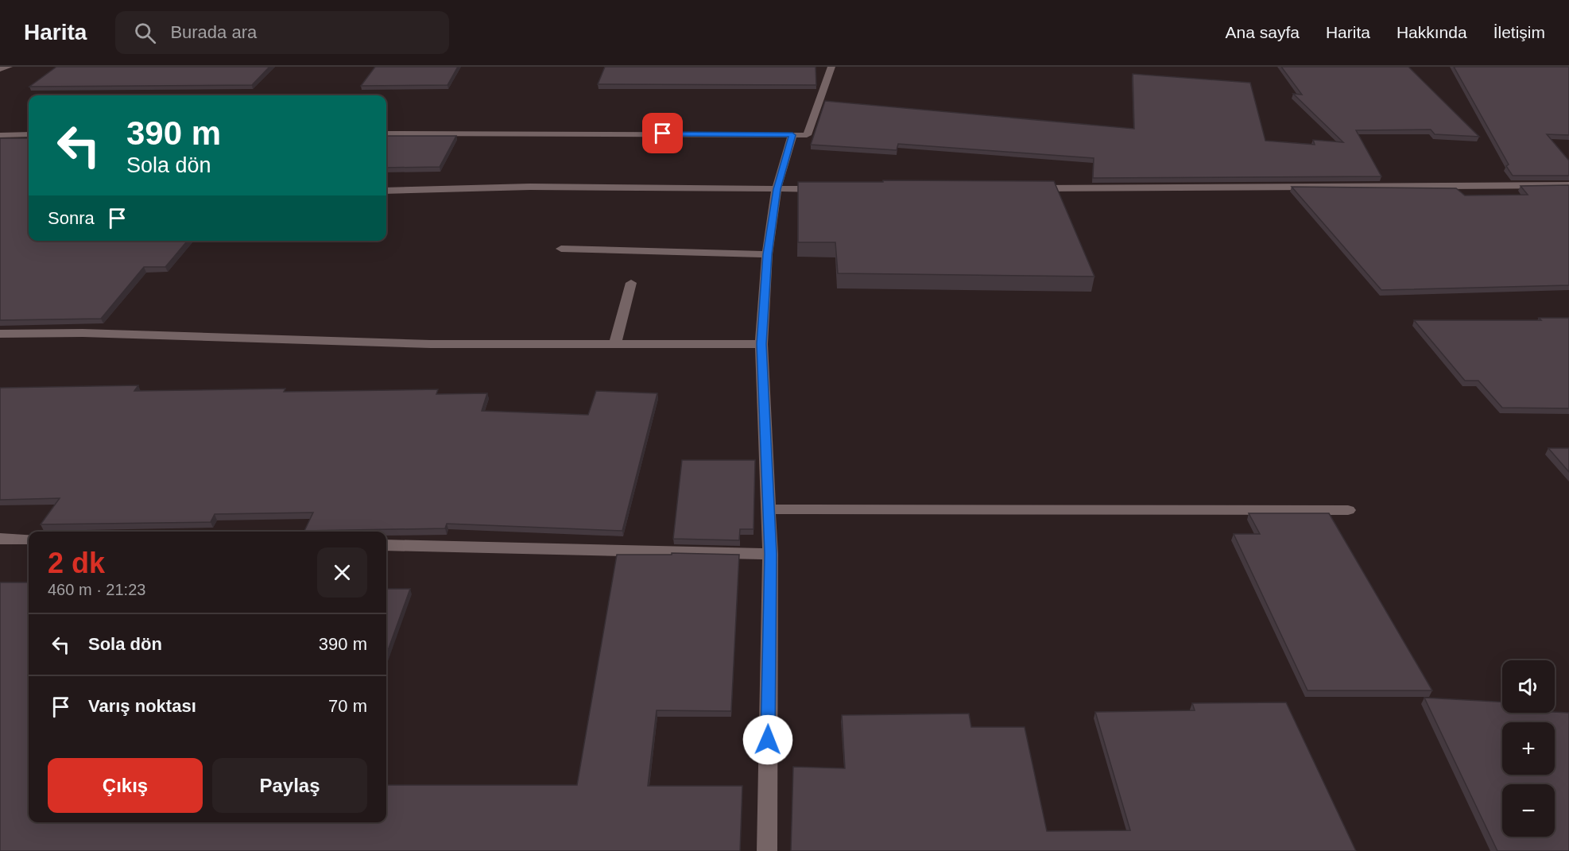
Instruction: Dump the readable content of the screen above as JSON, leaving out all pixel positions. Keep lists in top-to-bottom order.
{
  "page": {
    "header": "Harita",
    "search": "Burada ara",
    "nav": [
      "Ana sayfa",
      "Harita",
      "Hakkında",
      "İletişim"
    ],
    "turn": ["390 m", "Sola dön"],
    "then": "Sonra",
    "heading": ["2 dk", "460 m · 21:23"],
    "list": [
      {
        "name": "Sola dön",
        "value": "390 m"
      },
      {
        "name": "Varış noktası",
        "value": "70 m"
      }
    ],
    "map_buttons": ["+", "−"],
    "buttons": ["Çıkış", "Paylaş"]
  }
}
